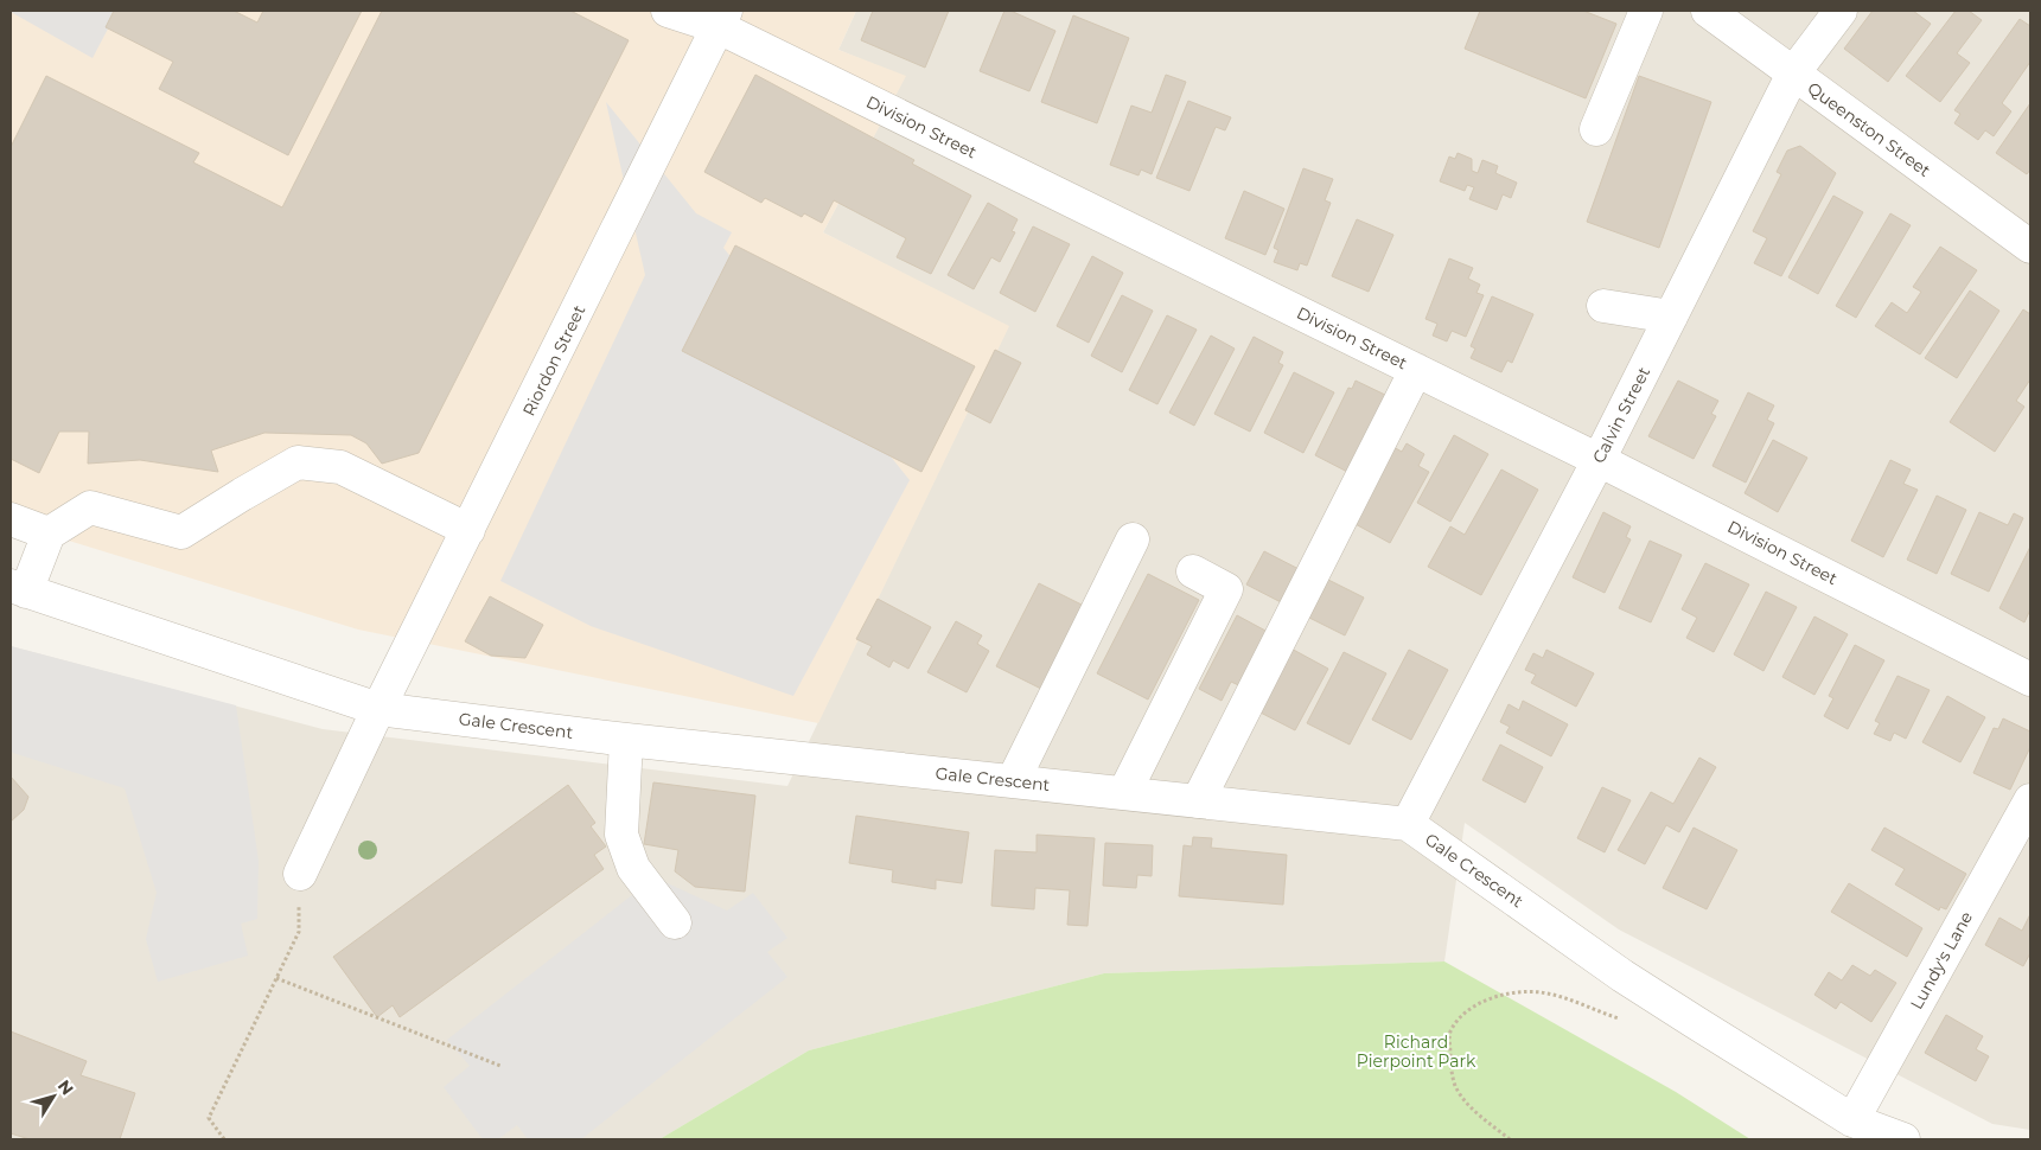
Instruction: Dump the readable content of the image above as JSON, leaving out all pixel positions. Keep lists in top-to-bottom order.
{
  "streets": {
    "street": [
      "Division Street",
      "Queenston Street",
      "Riordon Street",
      "Calvin Street",
      "Gale Crescent",
      "Lundy's Lane"
    ]
  },
  "crossings": [
    ["Division Street", "Riordon Street"],
    ["Division Street", "Calvin Street"],
    ["Queenston Street", "Calvin Street"],
    ["Riordon Street", "Gale Crescent"],
    ["Calvin Street", "Gale Crescent"],
    ["Gale Crescent", "Lundy's Lane"]
  ],
  "parks": ["Richard Pierpoint Park"],
  "north": "top right"
}
